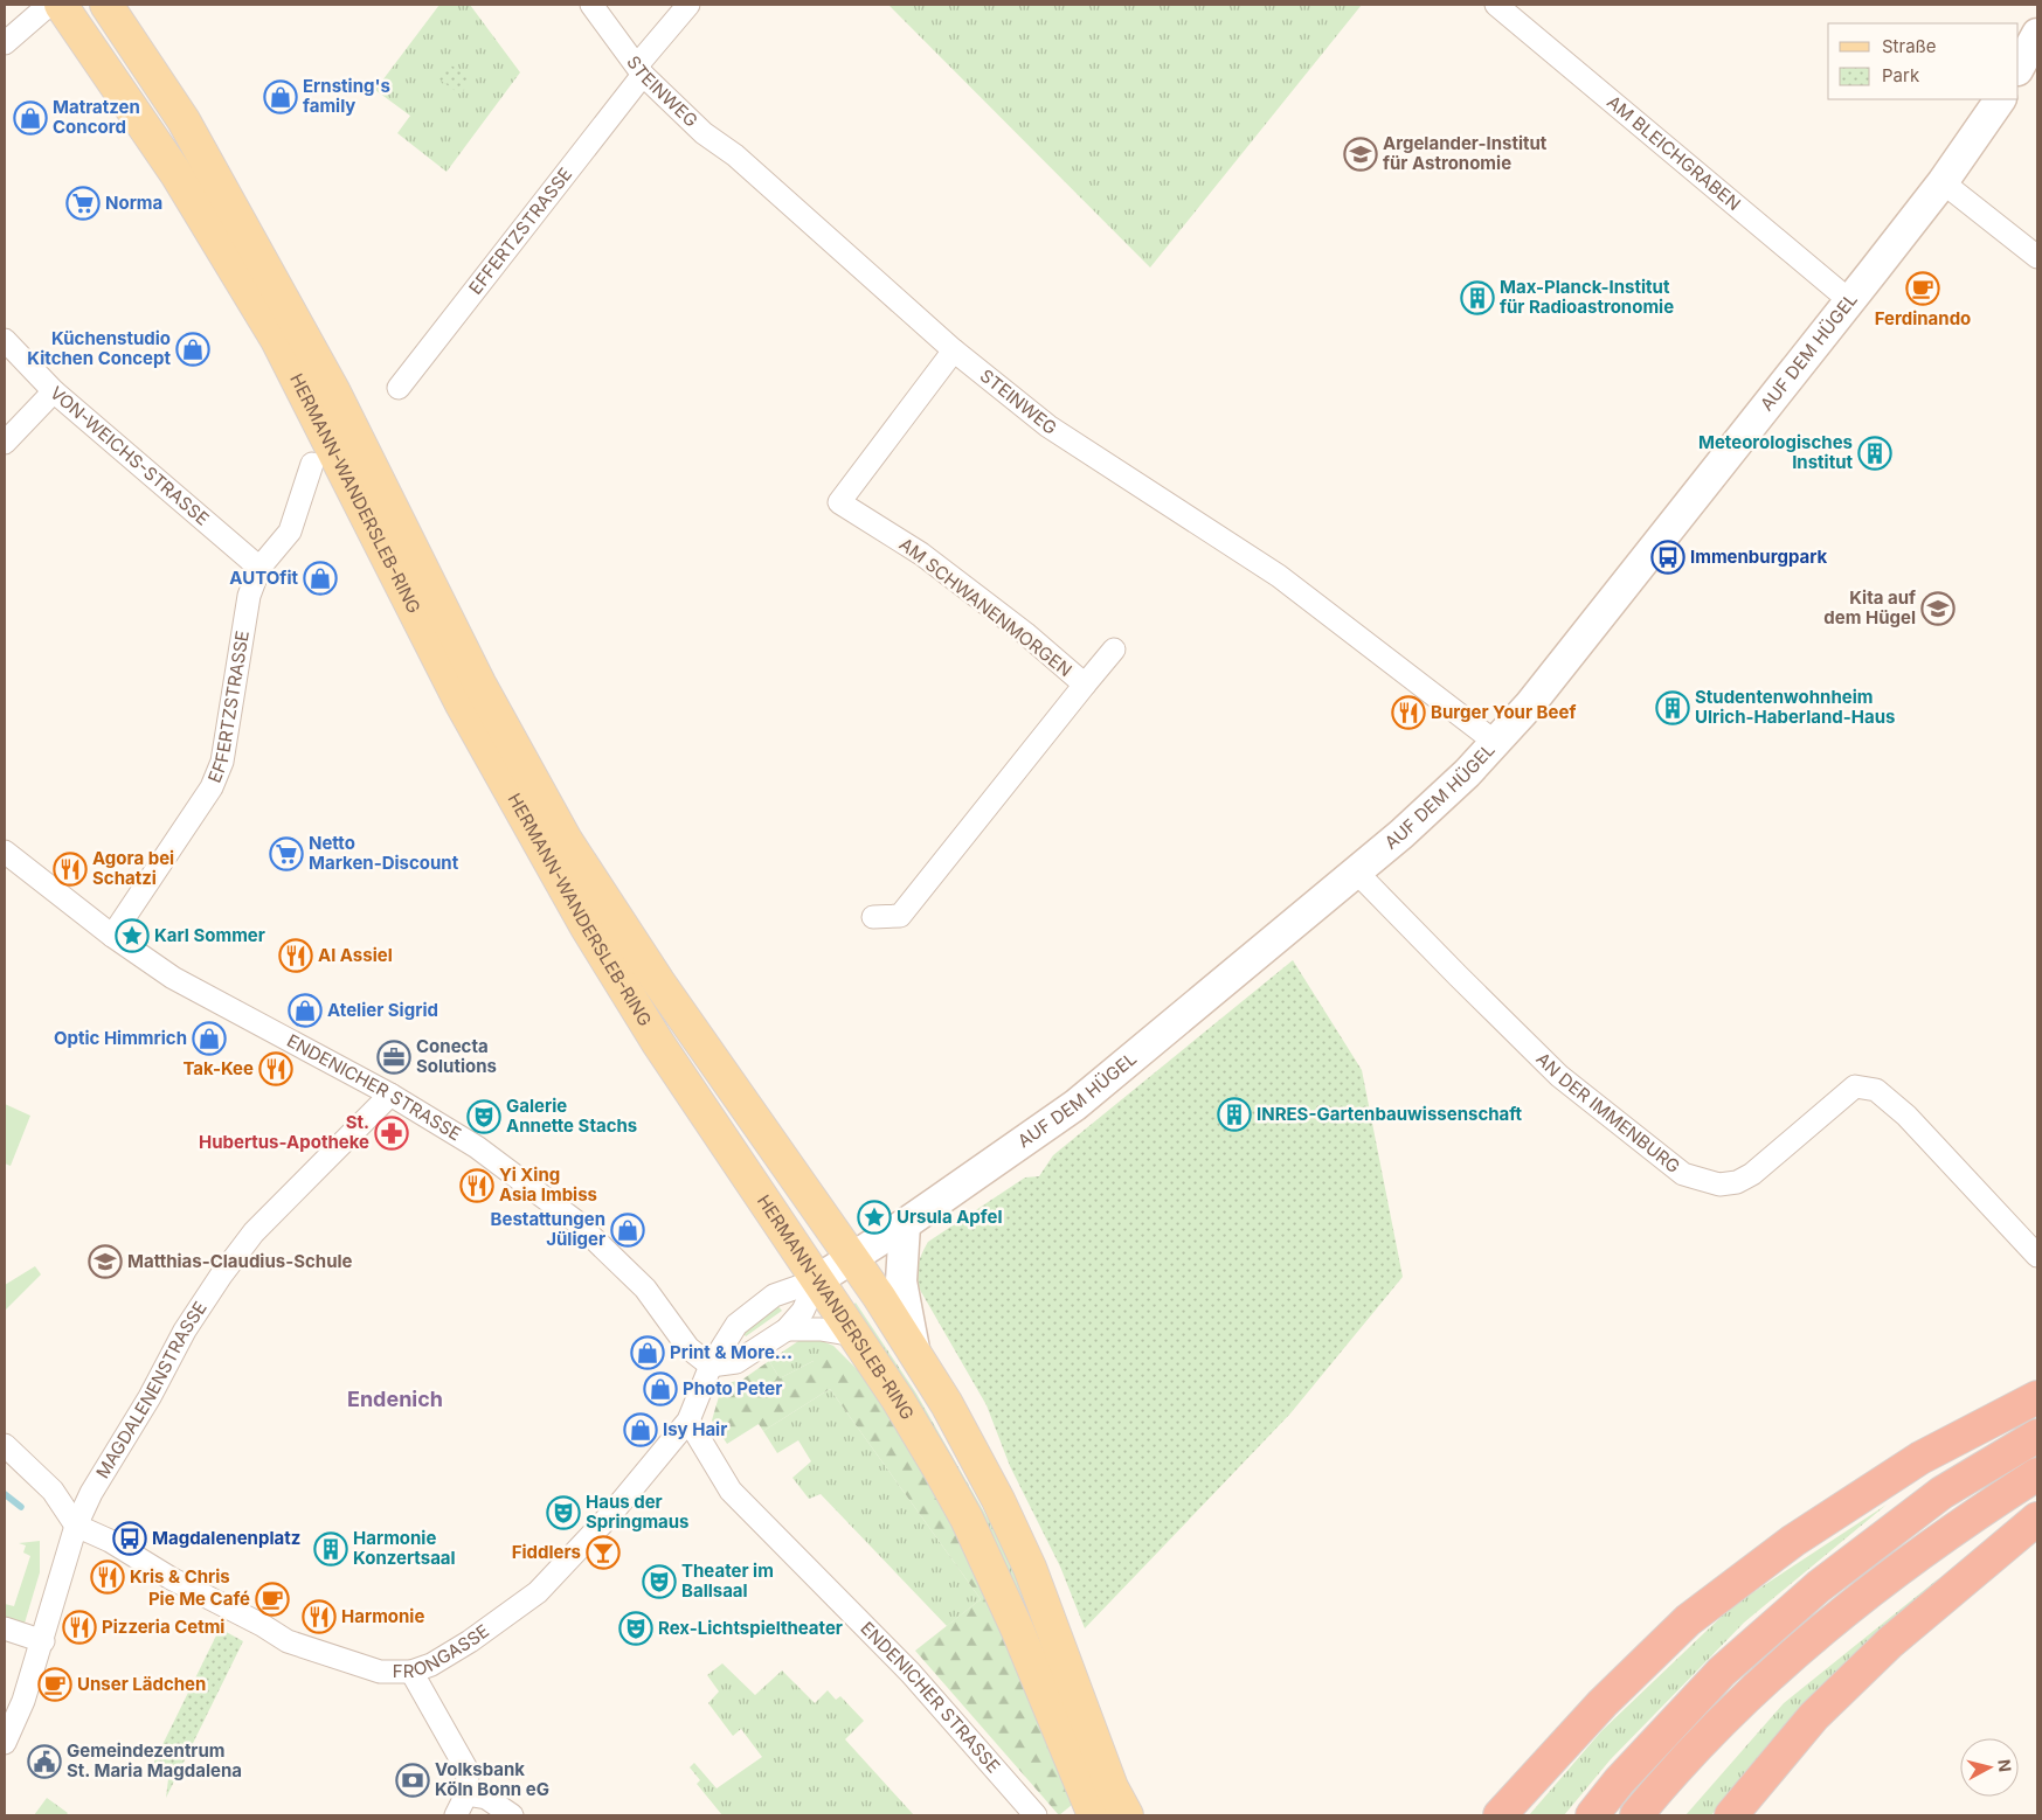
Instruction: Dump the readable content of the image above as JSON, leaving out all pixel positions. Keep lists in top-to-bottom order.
{
  "streets": {
    "main road": ["HERMANN-WANDERSLEB-RING"],
    "street": [
      "STEINWEG",
      "AM BLEICHGRABEN",
      "EFFERTZSTRASSE",
      "AUF DEM HÜGEL",
      "VON-WEICHS-STRASSE",
      "AM SCHWANENMORGEN",
      "ENDENICHER STRASSE",
      "AN DER IMMENBURG",
      "MAGDALENENSTRASSE",
      "FRONGASSE"
    ]
  },
  "crossings": [
    ["STEINWEG", "EFFERTZSTRASSE"],
    ["STEINWEG", "AUF DEM HÜGEL"],
    ["STEINWEG", "AM SCHWANENMORGEN"],
    ["AM BLEICHGRABEN", "AUF DEM HÜGEL"],
    ["EFFERTZSTRASSE", "VON-WEICHS-STRASSE"],
    ["EFFERTZSTRASSE", "ENDENICHER STRASSE"],
    ["AUF DEM HÜGEL", "HERMANN-WANDERSLEB-RING"],
    ["AUF DEM HÜGEL", "AN DER IMMENBURG"],
    ["AUF DEM HÜGEL", "FRONGASSE"],
    ["HERMANN-WANDERSLEB-RING", "FRONGASSE"],
    ["ENDENICHER STRASSE", "MAGDALENENSTRASSE"],
    ["ENDENICHER STRASSE", "FRONGASSE"],
    ["MAGDALENENSTRASSE", "FRONGASSE"]
  ],
  "districts": ["Endenich"],
  "places": {
    "shop": [
      "Ernsting's family",
      "Matratzen Concord",
      "Küchenstudio Kitchen Concept",
      "AUTOfit",
      "Atelier Sigrid",
      "Optic Himmrich",
      "Bestattungen Jüliger",
      "Print & More...",
      "Photo Peter",
      "Isy Hair"
    ],
    "school or university": ["Argelander-Institut für Astronomie", "Kita auf dem Hügel", "Matthias-Claudius-Schule"],
    "supermarket": ["Norma", "Netto Marken-Discount"],
    "cafe": ["Ferdinando", "Pie Me Café", "Unser Lädchen"],
    "building": [
      "Max-Planck-Institut für Radioastronomie",
      "Meteorologisches Institut",
      "Studentenwohnheim Ulrich-Haberland-Haus",
      "INRES-Gartenbauwissenschaft",
      "Harmonie Konzertsaal"
    ],
    "bus stop": ["Immenburgpark", "Magdalenenplatz"],
    "restaurant": [
      "Burger Your Beef",
      "Agora bei Schatzi",
      "Al Assiel",
      "Tak-Kee",
      "Yi Xing Asia Imbiss",
      "Kris & Chris",
      "Harmonie",
      "Pizzeria Cetmi"
    ],
    "place": ["Karl Sommer", "Ursula Apfel"],
    "office": ["Conecta Solutions"],
    "theatre": [
      "Galerie Annette Stachs",
      "Haus der Springmaus",
      "Theater im Ballsaal",
      "Rex-Lichtspieltheater"
    ],
    "pharmacy": ["St. Hubertus-Apotheke"],
    "bar": ["Fiddlers"],
    "public building": ["Gemeindezentrum St. Maria Magdalena"],
    "bank": ["Volksbank Köln Bonn eG"]
  },
  "legend": ["Straße", "Park"],
  "north": "right"
}
